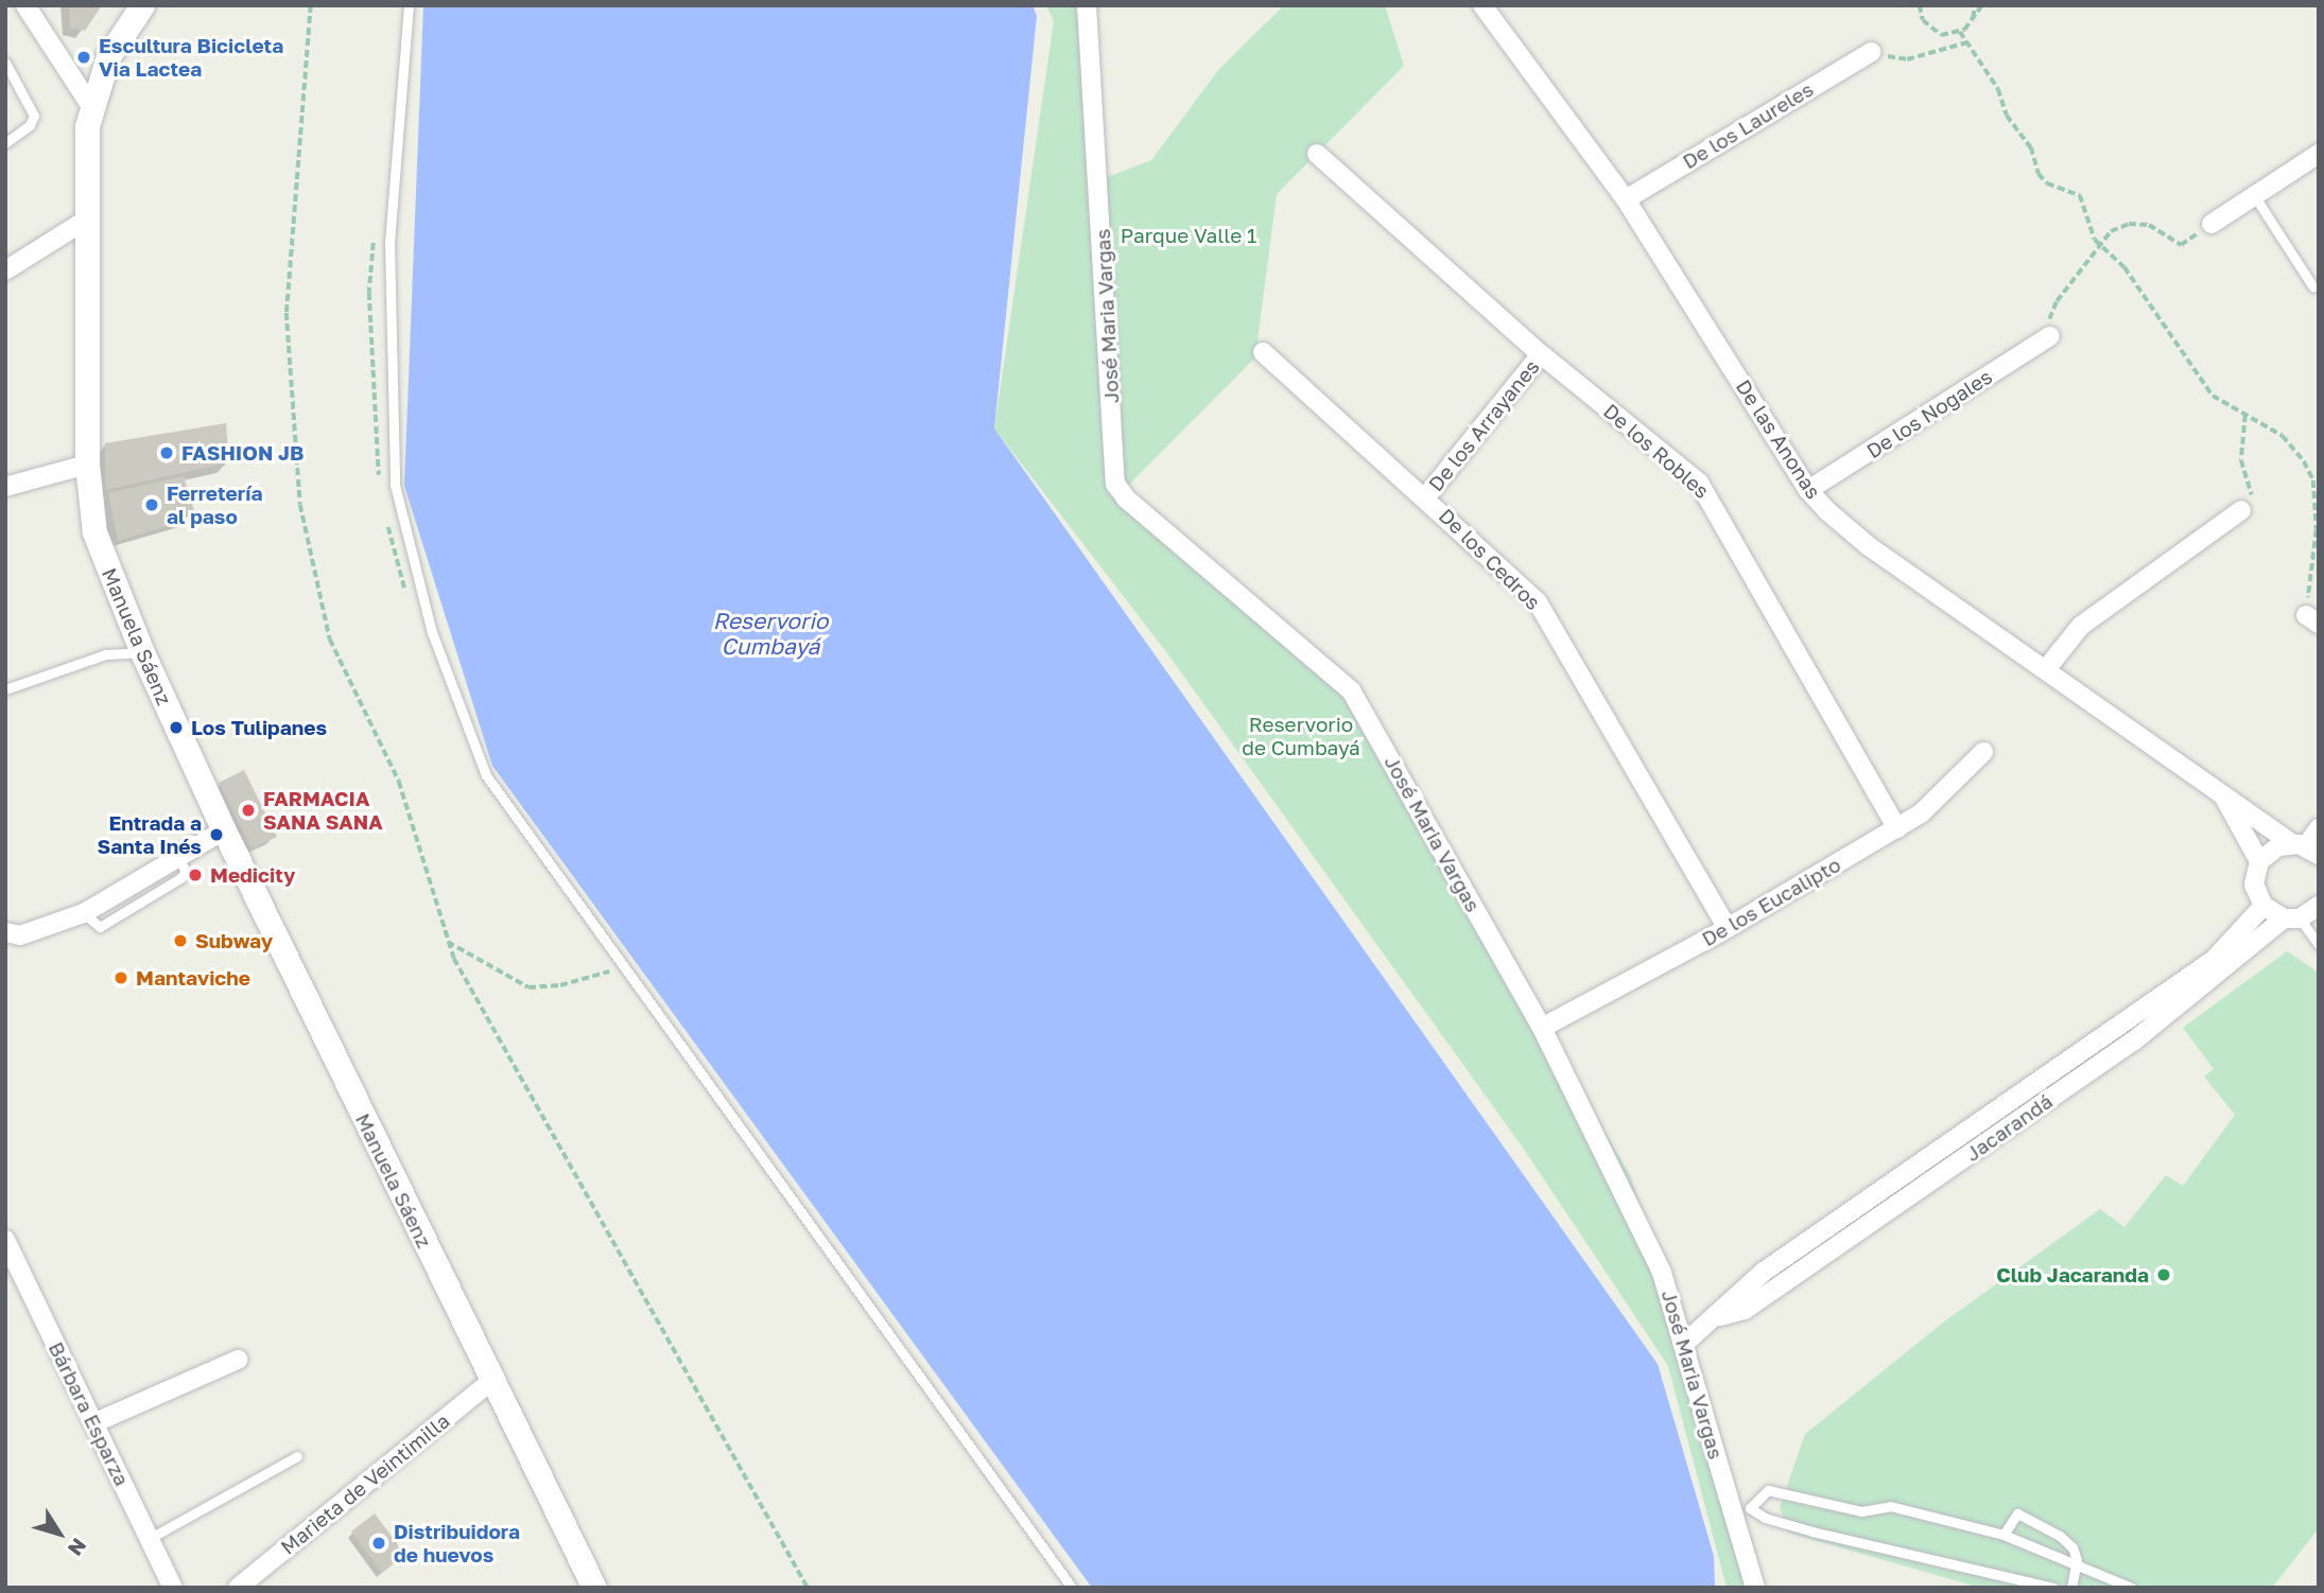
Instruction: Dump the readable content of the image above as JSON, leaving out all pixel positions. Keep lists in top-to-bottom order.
{
  "streets": {
    "street": [
      "De los Laureles",
      "José Maria Vargas",
      "De los Nogales",
      "De los Arrayanes",
      "De las Anonas",
      "De los Robles",
      "De los Cedros",
      "Manuela Sáenz",
      "De los Eucalipto",
      "Jacarandá",
      "Bárbara Esparza",
      "Marieta de Veintimilla"
    ]
  },
  "crossings": [
    ["De los Laureles", "De las Anonas"],
    ["José Maria Vargas", "De los Eucalipto"],
    ["José Maria Vargas", "Jacarandá"],
    ["De los Nogales", "De las Anonas"],
    ["De los Arrayanes", "De los Robles"],
    ["De los Arrayanes", "De los Cedros"],
    ["De los Robles", "De los Eucalipto"],
    ["De los Cedros", "De los Eucalipto"],
    ["Manuela Sáenz", "Marieta de Veintimilla"]
  ],
  "water": ["Reservorio Cumbayá"],
  "parks": ["Parque Valle 1", "Reservorio de Cumbayá"],
  "places": [
    "Escultura Bicicleta Via Lactea",
    "FASHION JB",
    "Ferretería al paso",
    "Los Tulipanes",
    "FARMACIA SANA SANA",
    "Entrada a Santa Inés",
    "Medicity",
    "Subway",
    "Mantaviche",
    "Club Jacaranda",
    "Distribuidora de huevos"
  ],
  "north": "bottom right"
}
